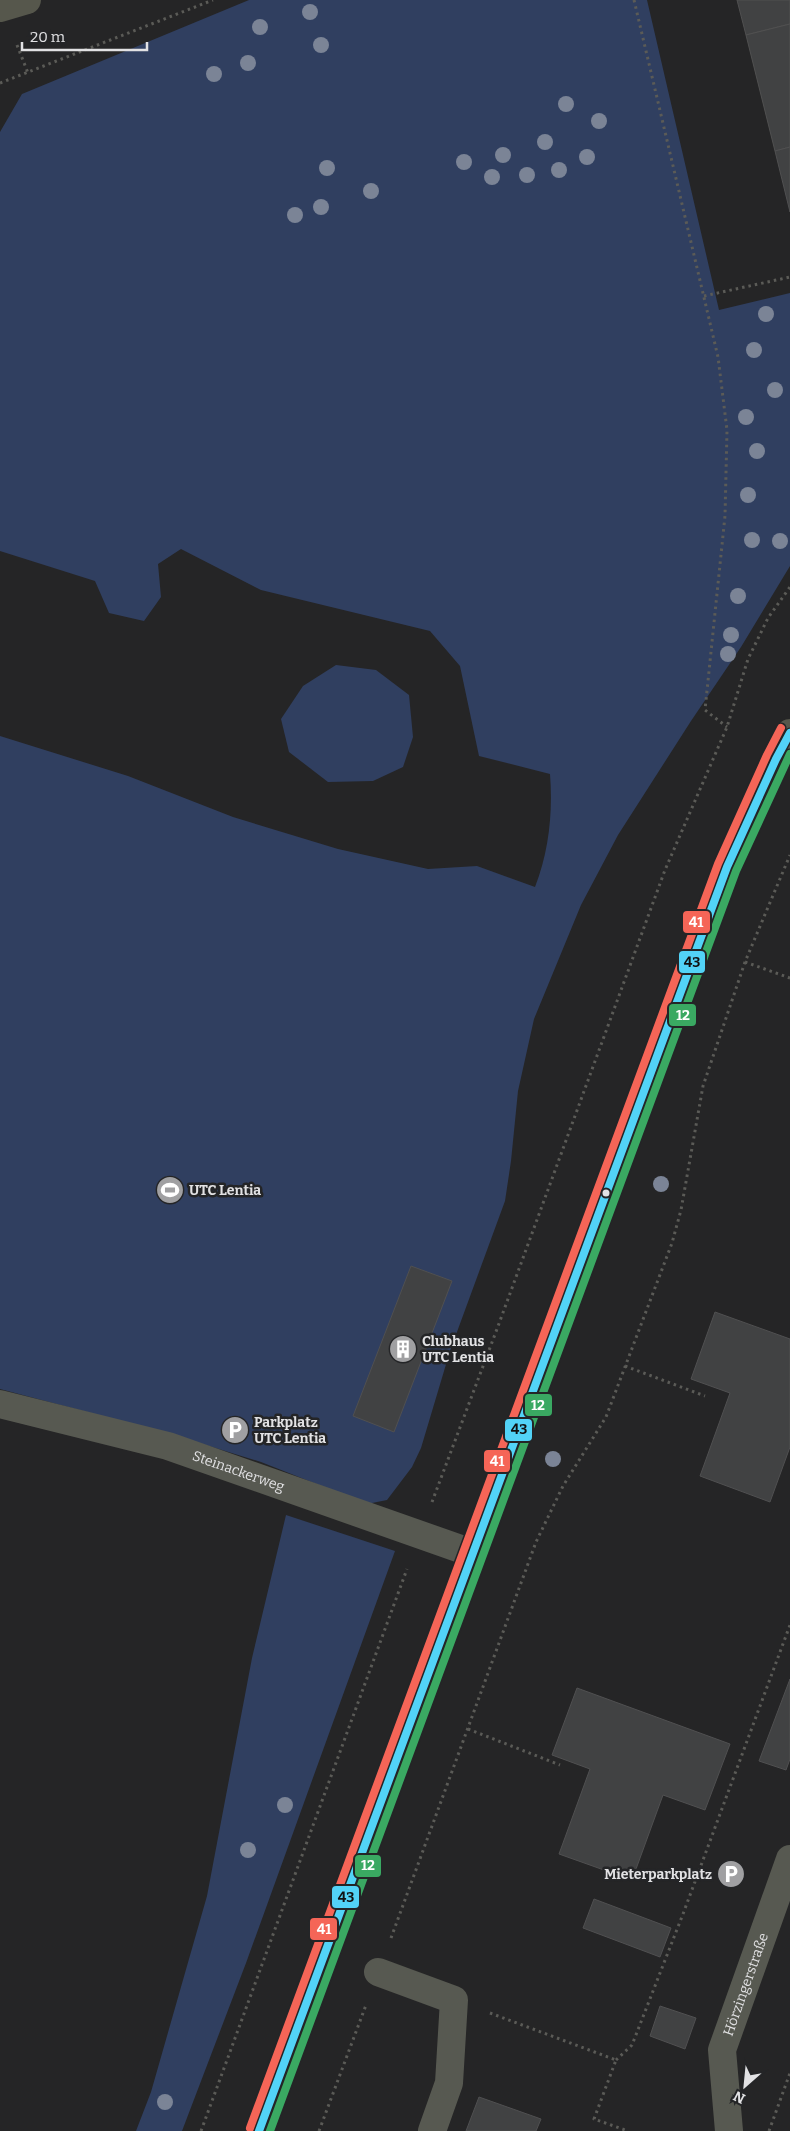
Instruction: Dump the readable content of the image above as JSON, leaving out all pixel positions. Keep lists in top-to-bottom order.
{
  "streets": {
    "street": ["Steinackerweg", "Hörzingerstraße"]
  },
  "places": {
    "sports": ["UTC Lentia"],
    "building": ["Clubhaus UTC Lentia"],
    "parking": ["Parkplatz UTC Lentia", "Mieterparkplatz"]
  },
  "lines": ["transit line 41", "transit line 43", "transit line 12"],
  "scale_bar": "20 m",
  "north": "bottom left"
}
